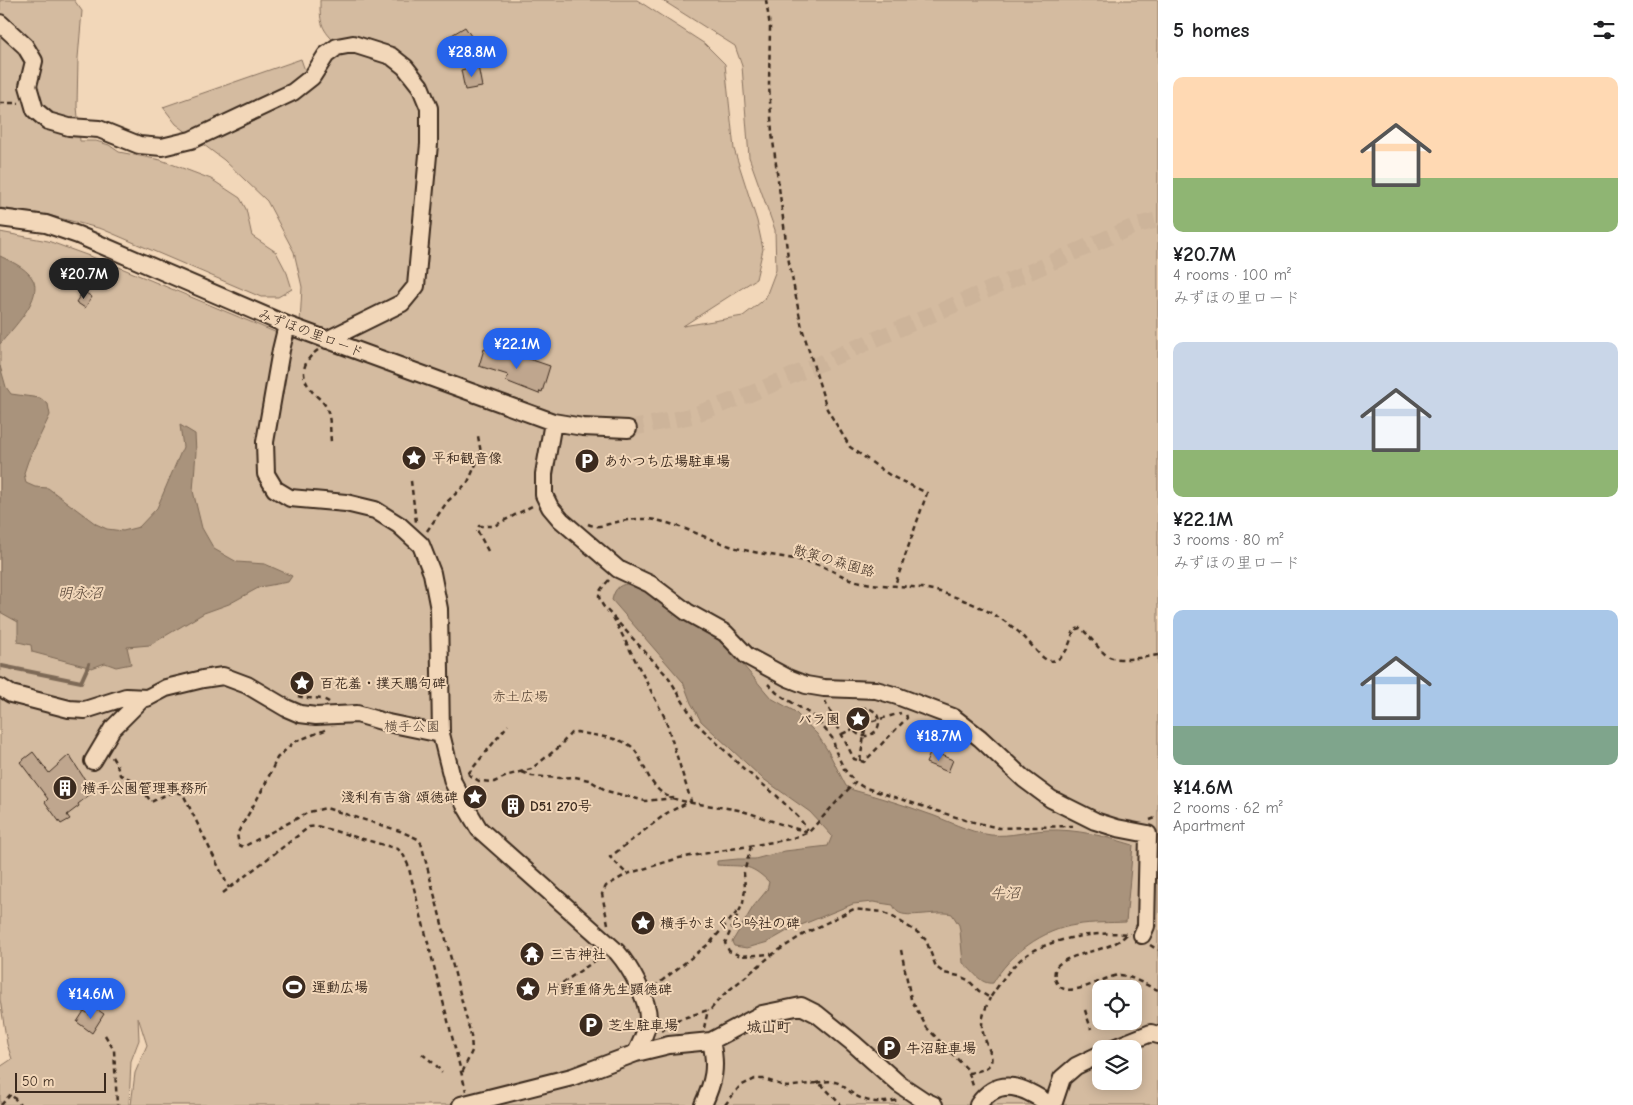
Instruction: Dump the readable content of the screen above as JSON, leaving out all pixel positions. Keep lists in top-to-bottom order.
{
  "streets": {
    "street": ["みずほの里ロード"],
    "path": ["散策の森園路"]
  },
  "districts": ["城山町"],
  "water": ["明永沼", "牛沼"],
  "parks": ["赤土広場", "横手公園"],
  "places": {
    "place": [
      "平和観音像",
      "百花羞・撲天鵬句碑",
      "バラ園",
      "淺利有吉翁 頌徳碑",
      "横手かまくら吟社の碑",
      "片野重脩先生顕徳碑"
    ],
    "parking": ["あかつち広場駐車場", "芝生駐車場", "牛沼駐車場"],
    "building": ["横手公園管理事務所", "D51 270号"],
    "temple": ["三吉神社"],
    "sports": ["運動広場"]
  },
  "scale_bar": "50 m",
  "page": {
    "heading": "5 homes",
    "price": [
      "¥28.8M",
      "¥20.7M",
      "¥22.1M",
      "¥18.7M",
      "¥14.6M"
    ],
    "list": [
      {
        "name": "¥20.7M",
        "note": "4 rooms · 100 m² · みずほの里ロード"
      },
      {
        "name": "¥22.1M",
        "note": "3 rooms · 80 m² · みずほの里ロード"
      },
      {
        "name": "¥14.6M",
        "note": "2 rooms · 62 m² · Apartment"
      }
    ],
    "scale": "50 m"
  }
}
